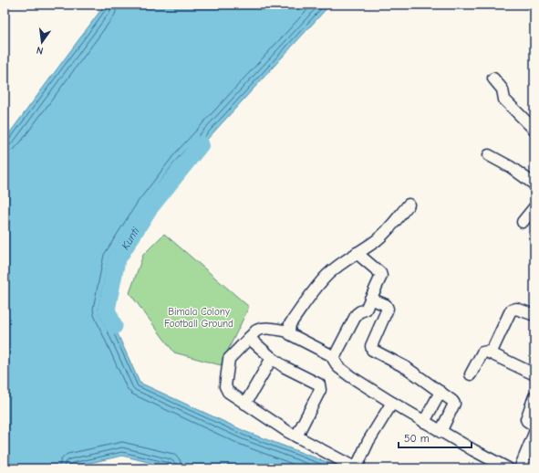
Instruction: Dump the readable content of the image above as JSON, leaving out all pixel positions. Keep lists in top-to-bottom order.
{
  "water": ["Kunti"],
  "parks": ["Bimala Colony Football Ground"],
  "scale_bar": "50 m",
  "north": "bottom"
}
